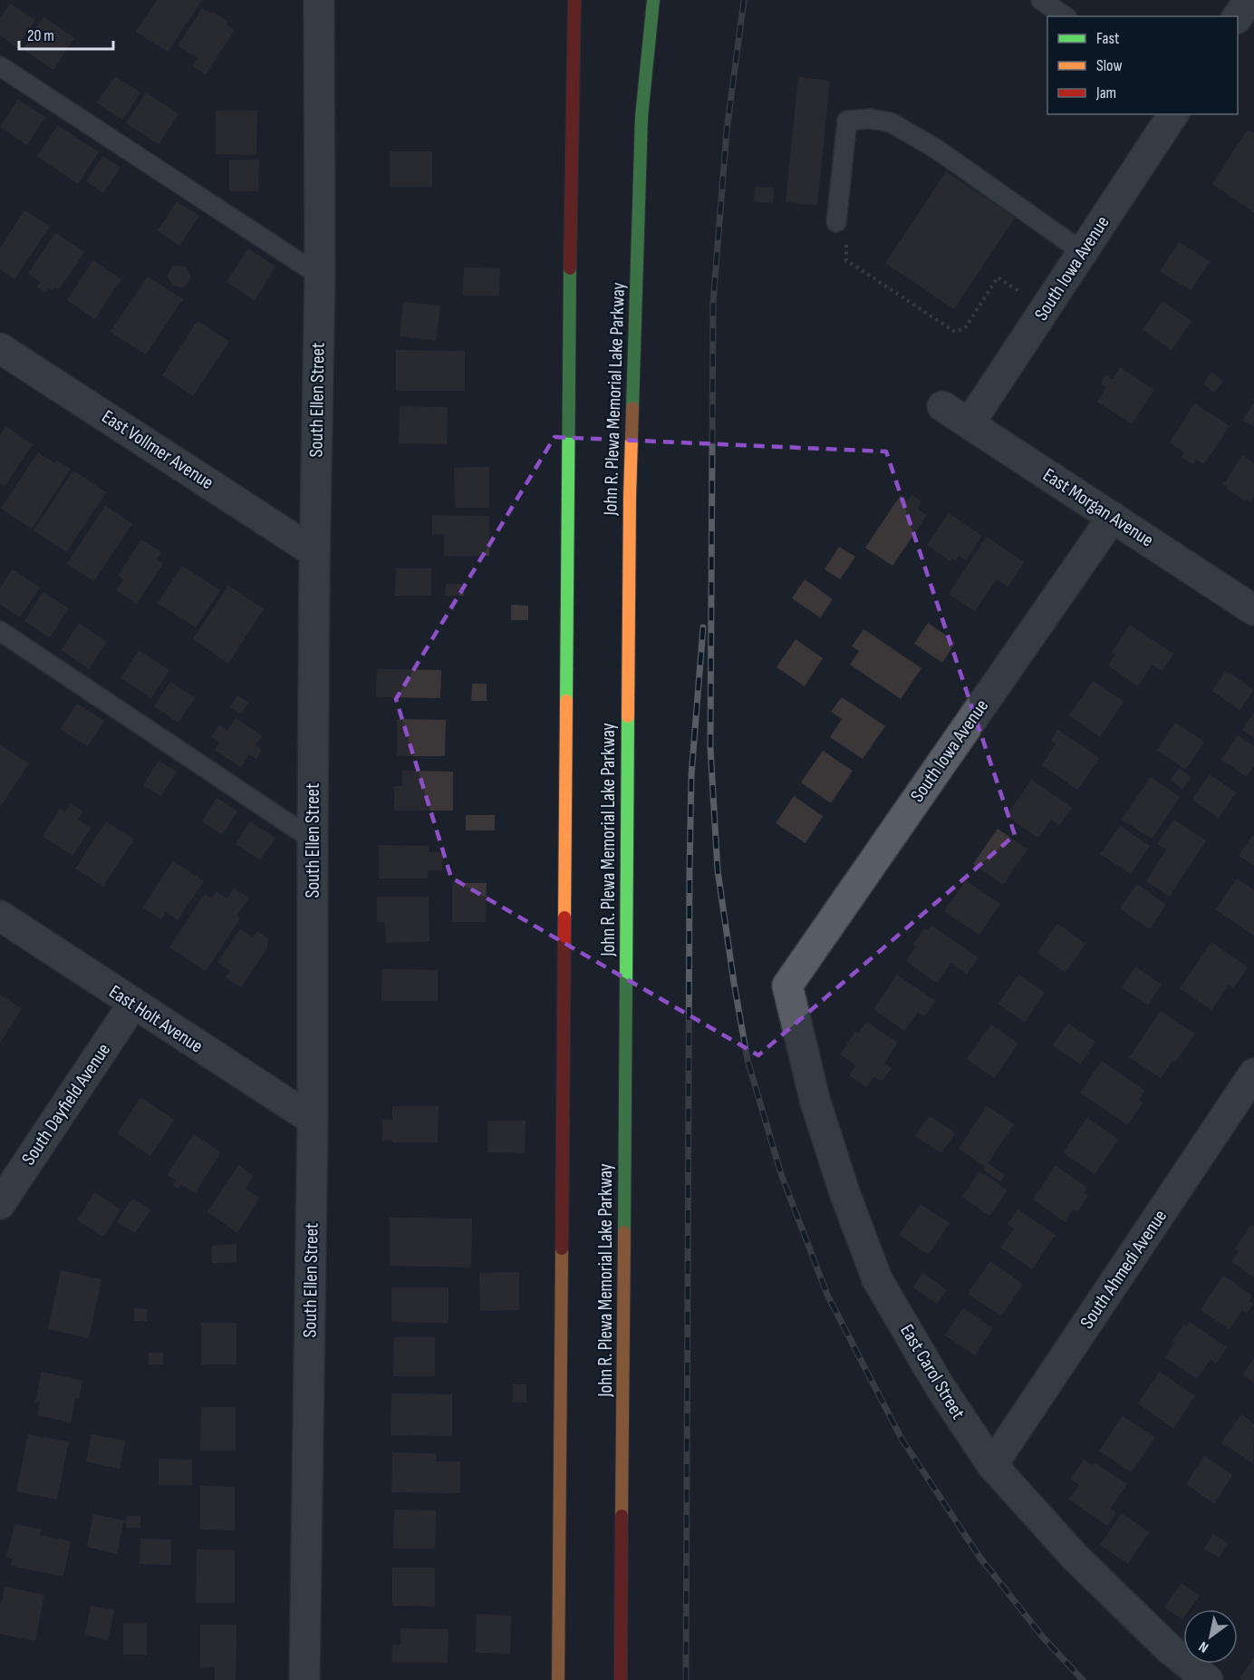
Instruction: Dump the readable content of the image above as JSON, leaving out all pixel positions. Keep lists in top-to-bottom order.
{
  "streets": {
    "main road": ["John R. Plewa Memorial Lake Parkway"],
    "street": [
      "South Iowa Avenue",
      "South Ellen Street",
      "East Vollmer Avenue",
      "East Morgan Avenue",
      "East Holt Avenue",
      "South Dayfield Avenue",
      "South Ahmedi Avenue",
      "East Carol Street"
    ]
  },
  "crossings": [
    ["South Iowa Avenue", "East Morgan Avenue"],
    ["South Iowa Avenue", "East Carol Street"],
    ["South Ellen Street", "East Vollmer Avenue"],
    ["South Ellen Street", "East Holt Avenue"],
    ["East Holt Avenue", "South Dayfield Avenue"],
    ["South Ahmedi Avenue", "East Carol Street"]
  ],
  "legend": ["Fast", "Slow", "Jam"],
  "scale_bar": "20 m",
  "north": "bottom left"
}
